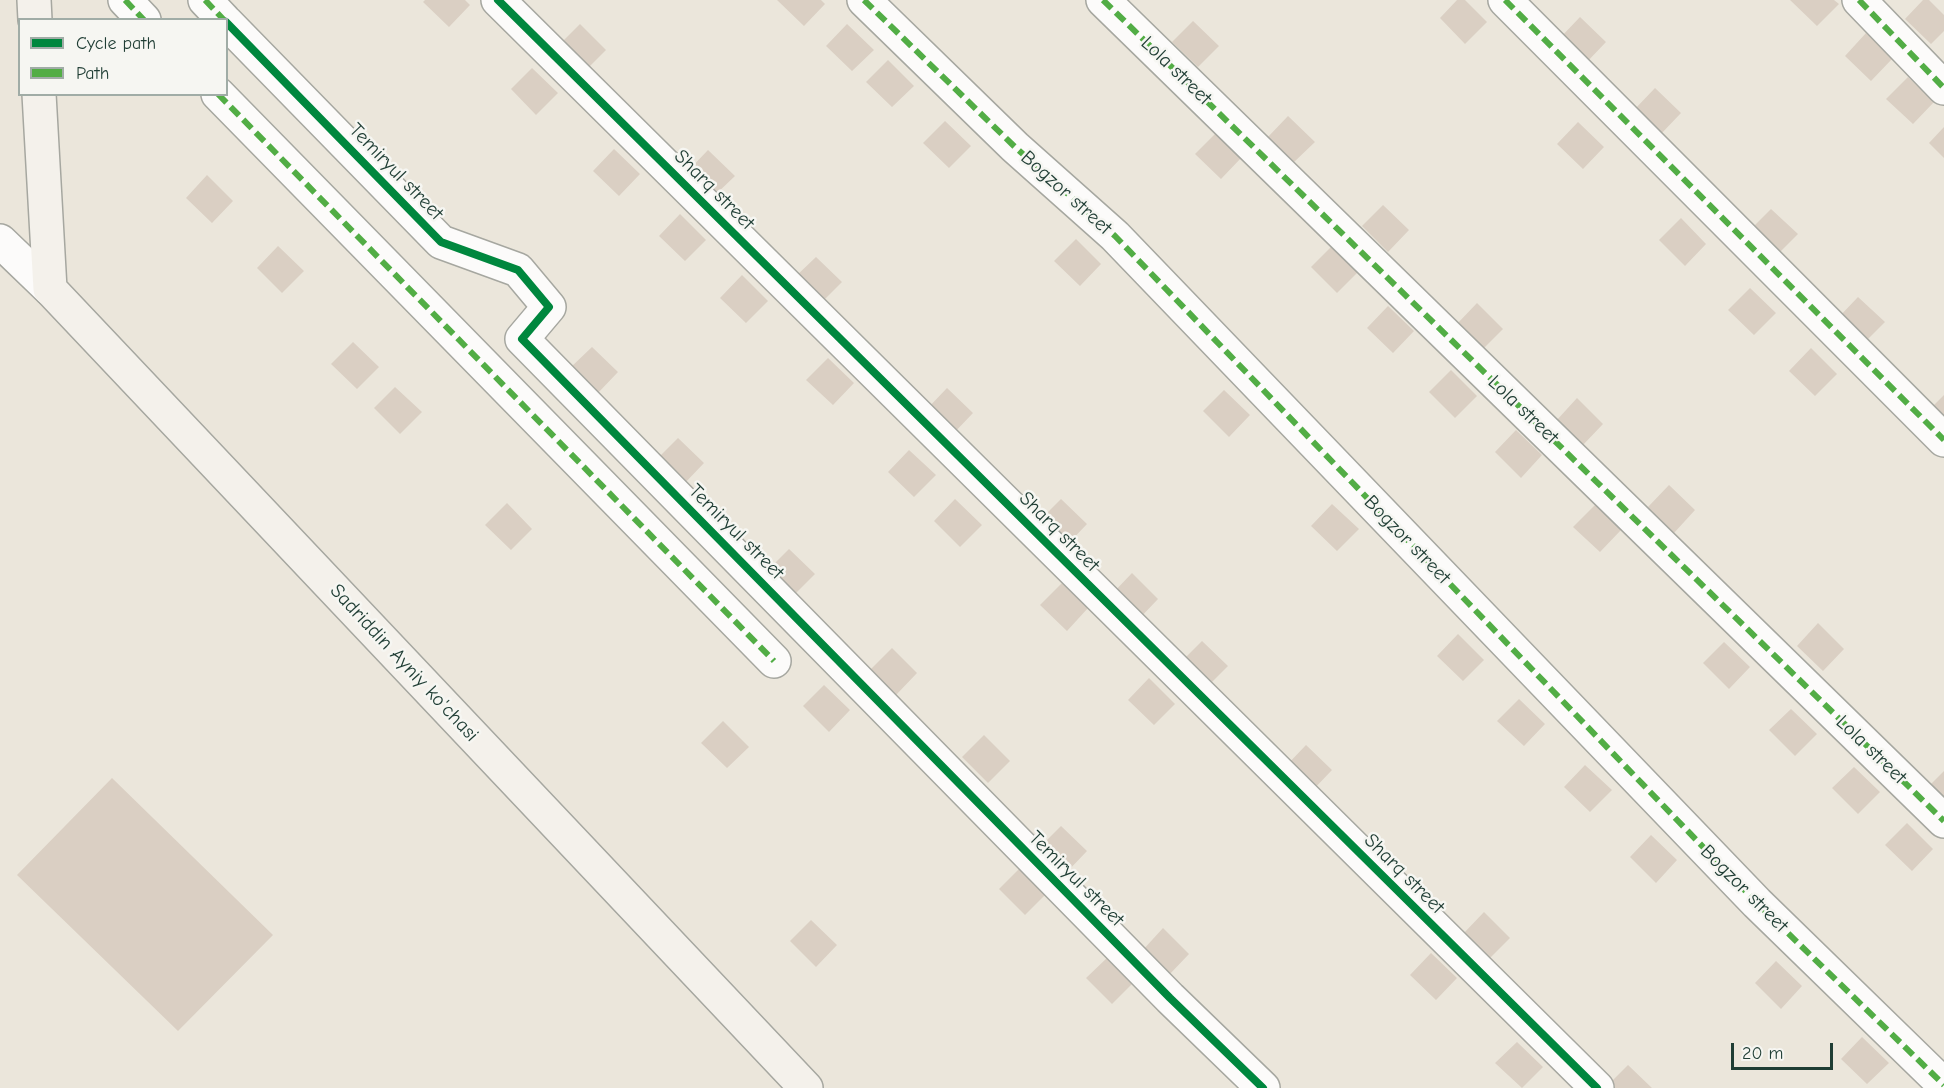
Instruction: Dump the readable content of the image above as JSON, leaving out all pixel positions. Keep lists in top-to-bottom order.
{
  "streets": {
    "street": [
      "Lola street",
      "Temiryul street",
      "Sharq street",
      "Bogzor street",
      "Sadriddin Ayniy ko'chasi"
    ]
  },
  "legend": ["Cycle path", "Path"],
  "scale_bar": "20 m"
}
